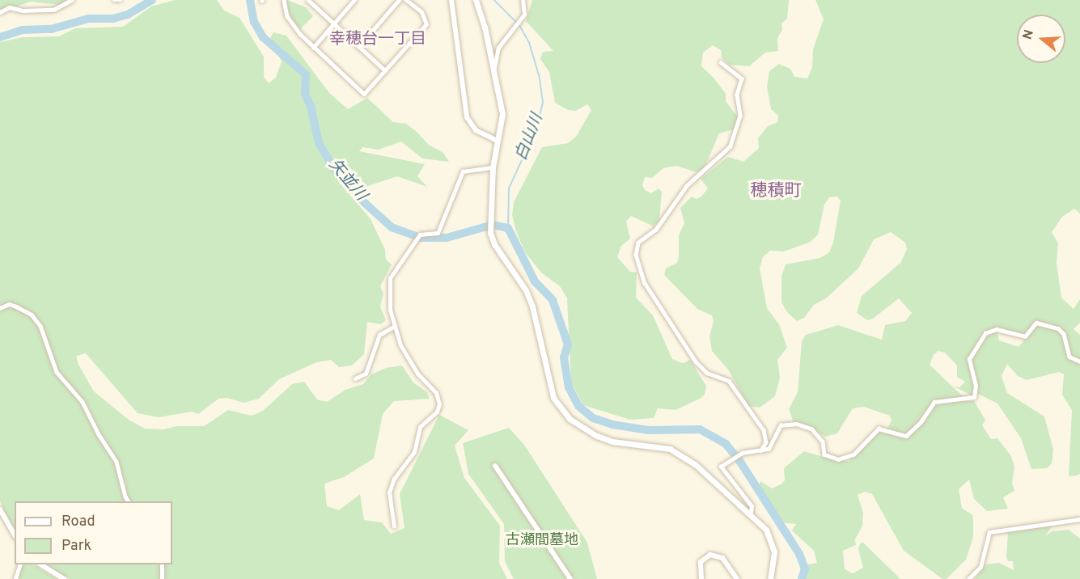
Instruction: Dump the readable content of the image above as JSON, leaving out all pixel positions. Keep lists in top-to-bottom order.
{
  "districts": ["幸穂台一丁目", "穂積町"],
  "water": ["白山川", "矢並川"],
  "parks": ["古瀬間墓地"],
  "legend": ["Road", "Park"],
  "north": "left"
}
